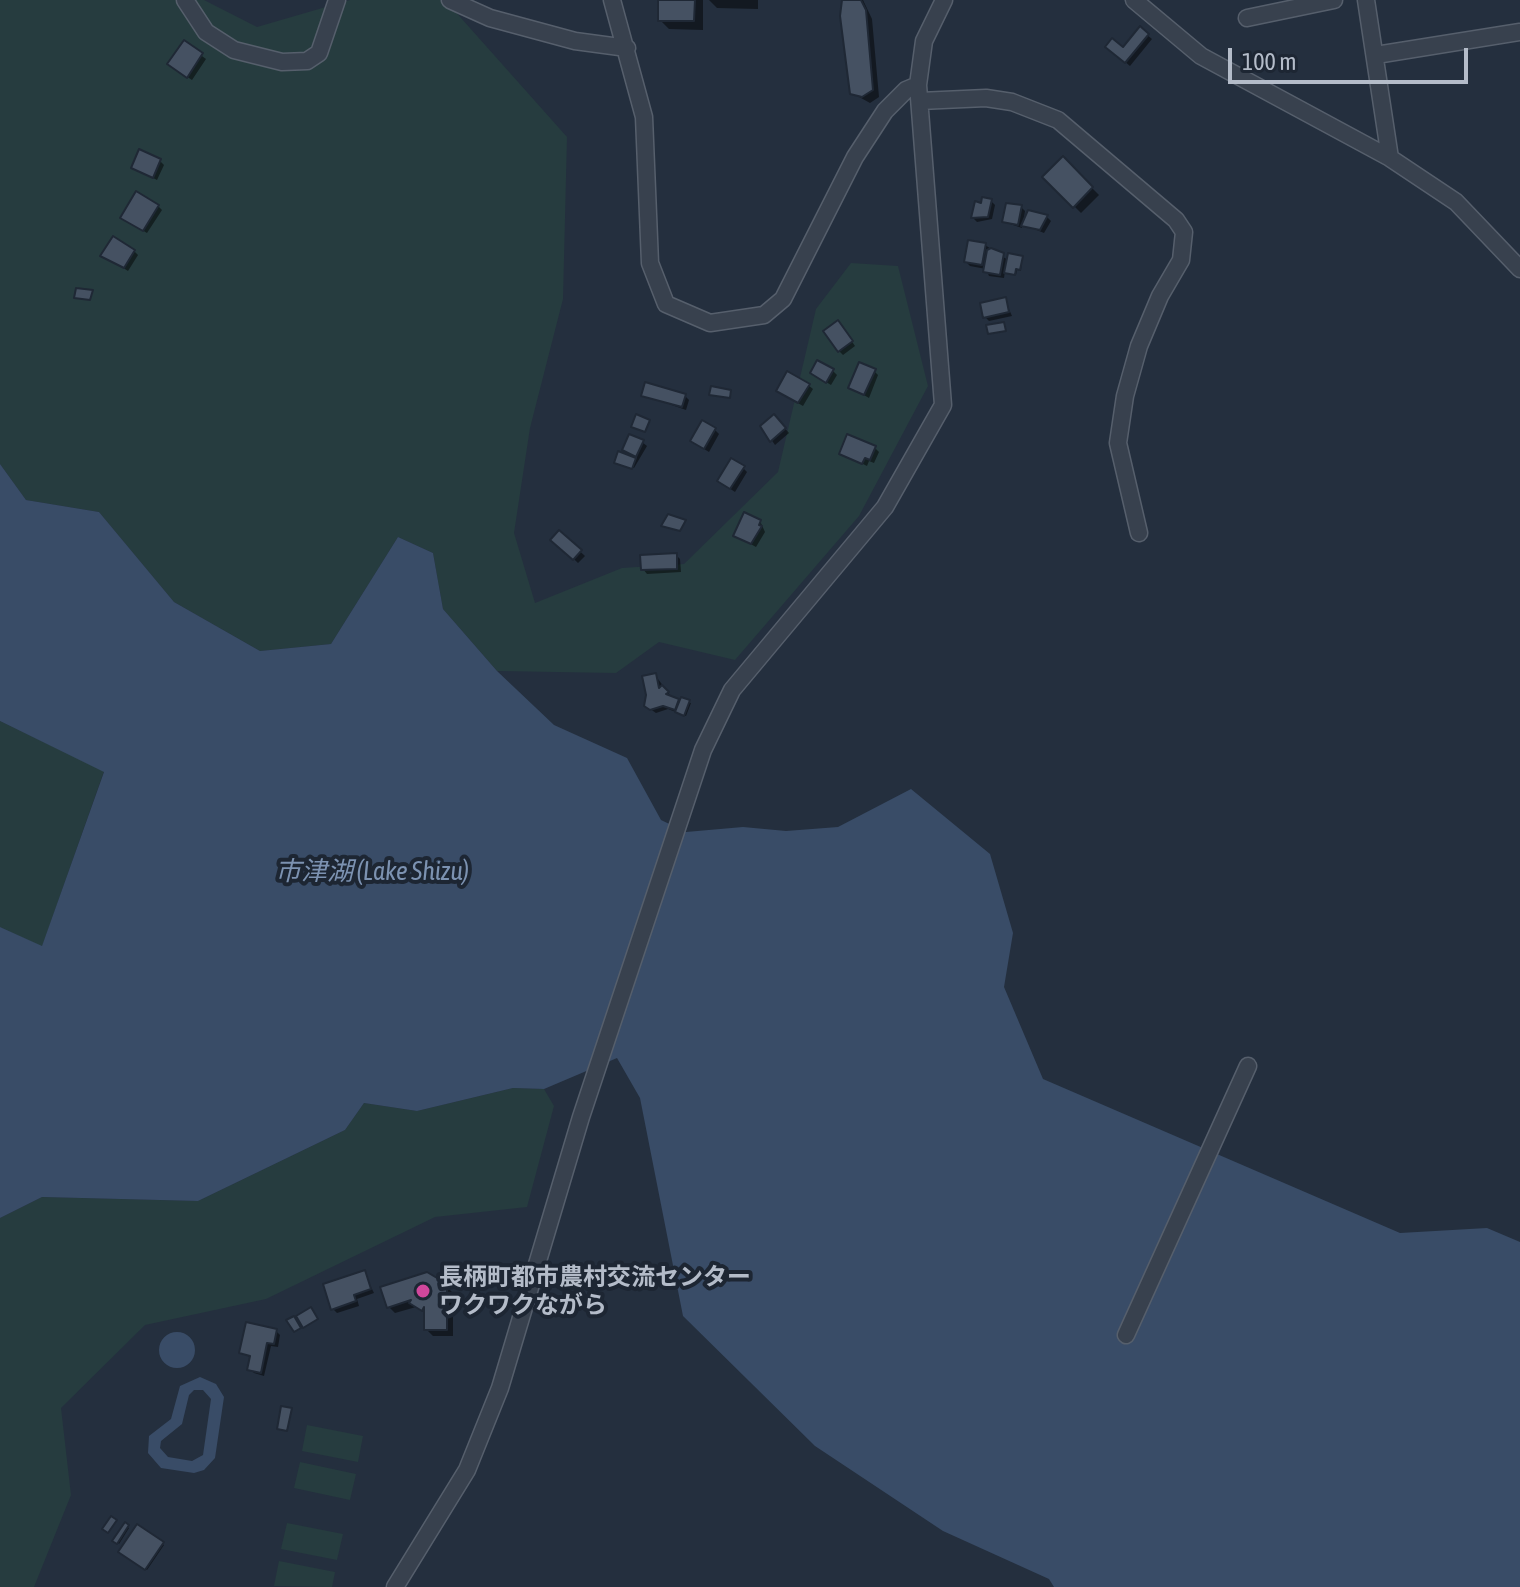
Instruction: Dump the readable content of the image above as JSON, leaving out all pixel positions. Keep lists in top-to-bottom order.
{
  "water": ["市津湖 (Lake Shizu)"],
  "places": ["長柄町都市農村交流センター ワクワクながら"],
  "scale_bar": "100 m"
}
